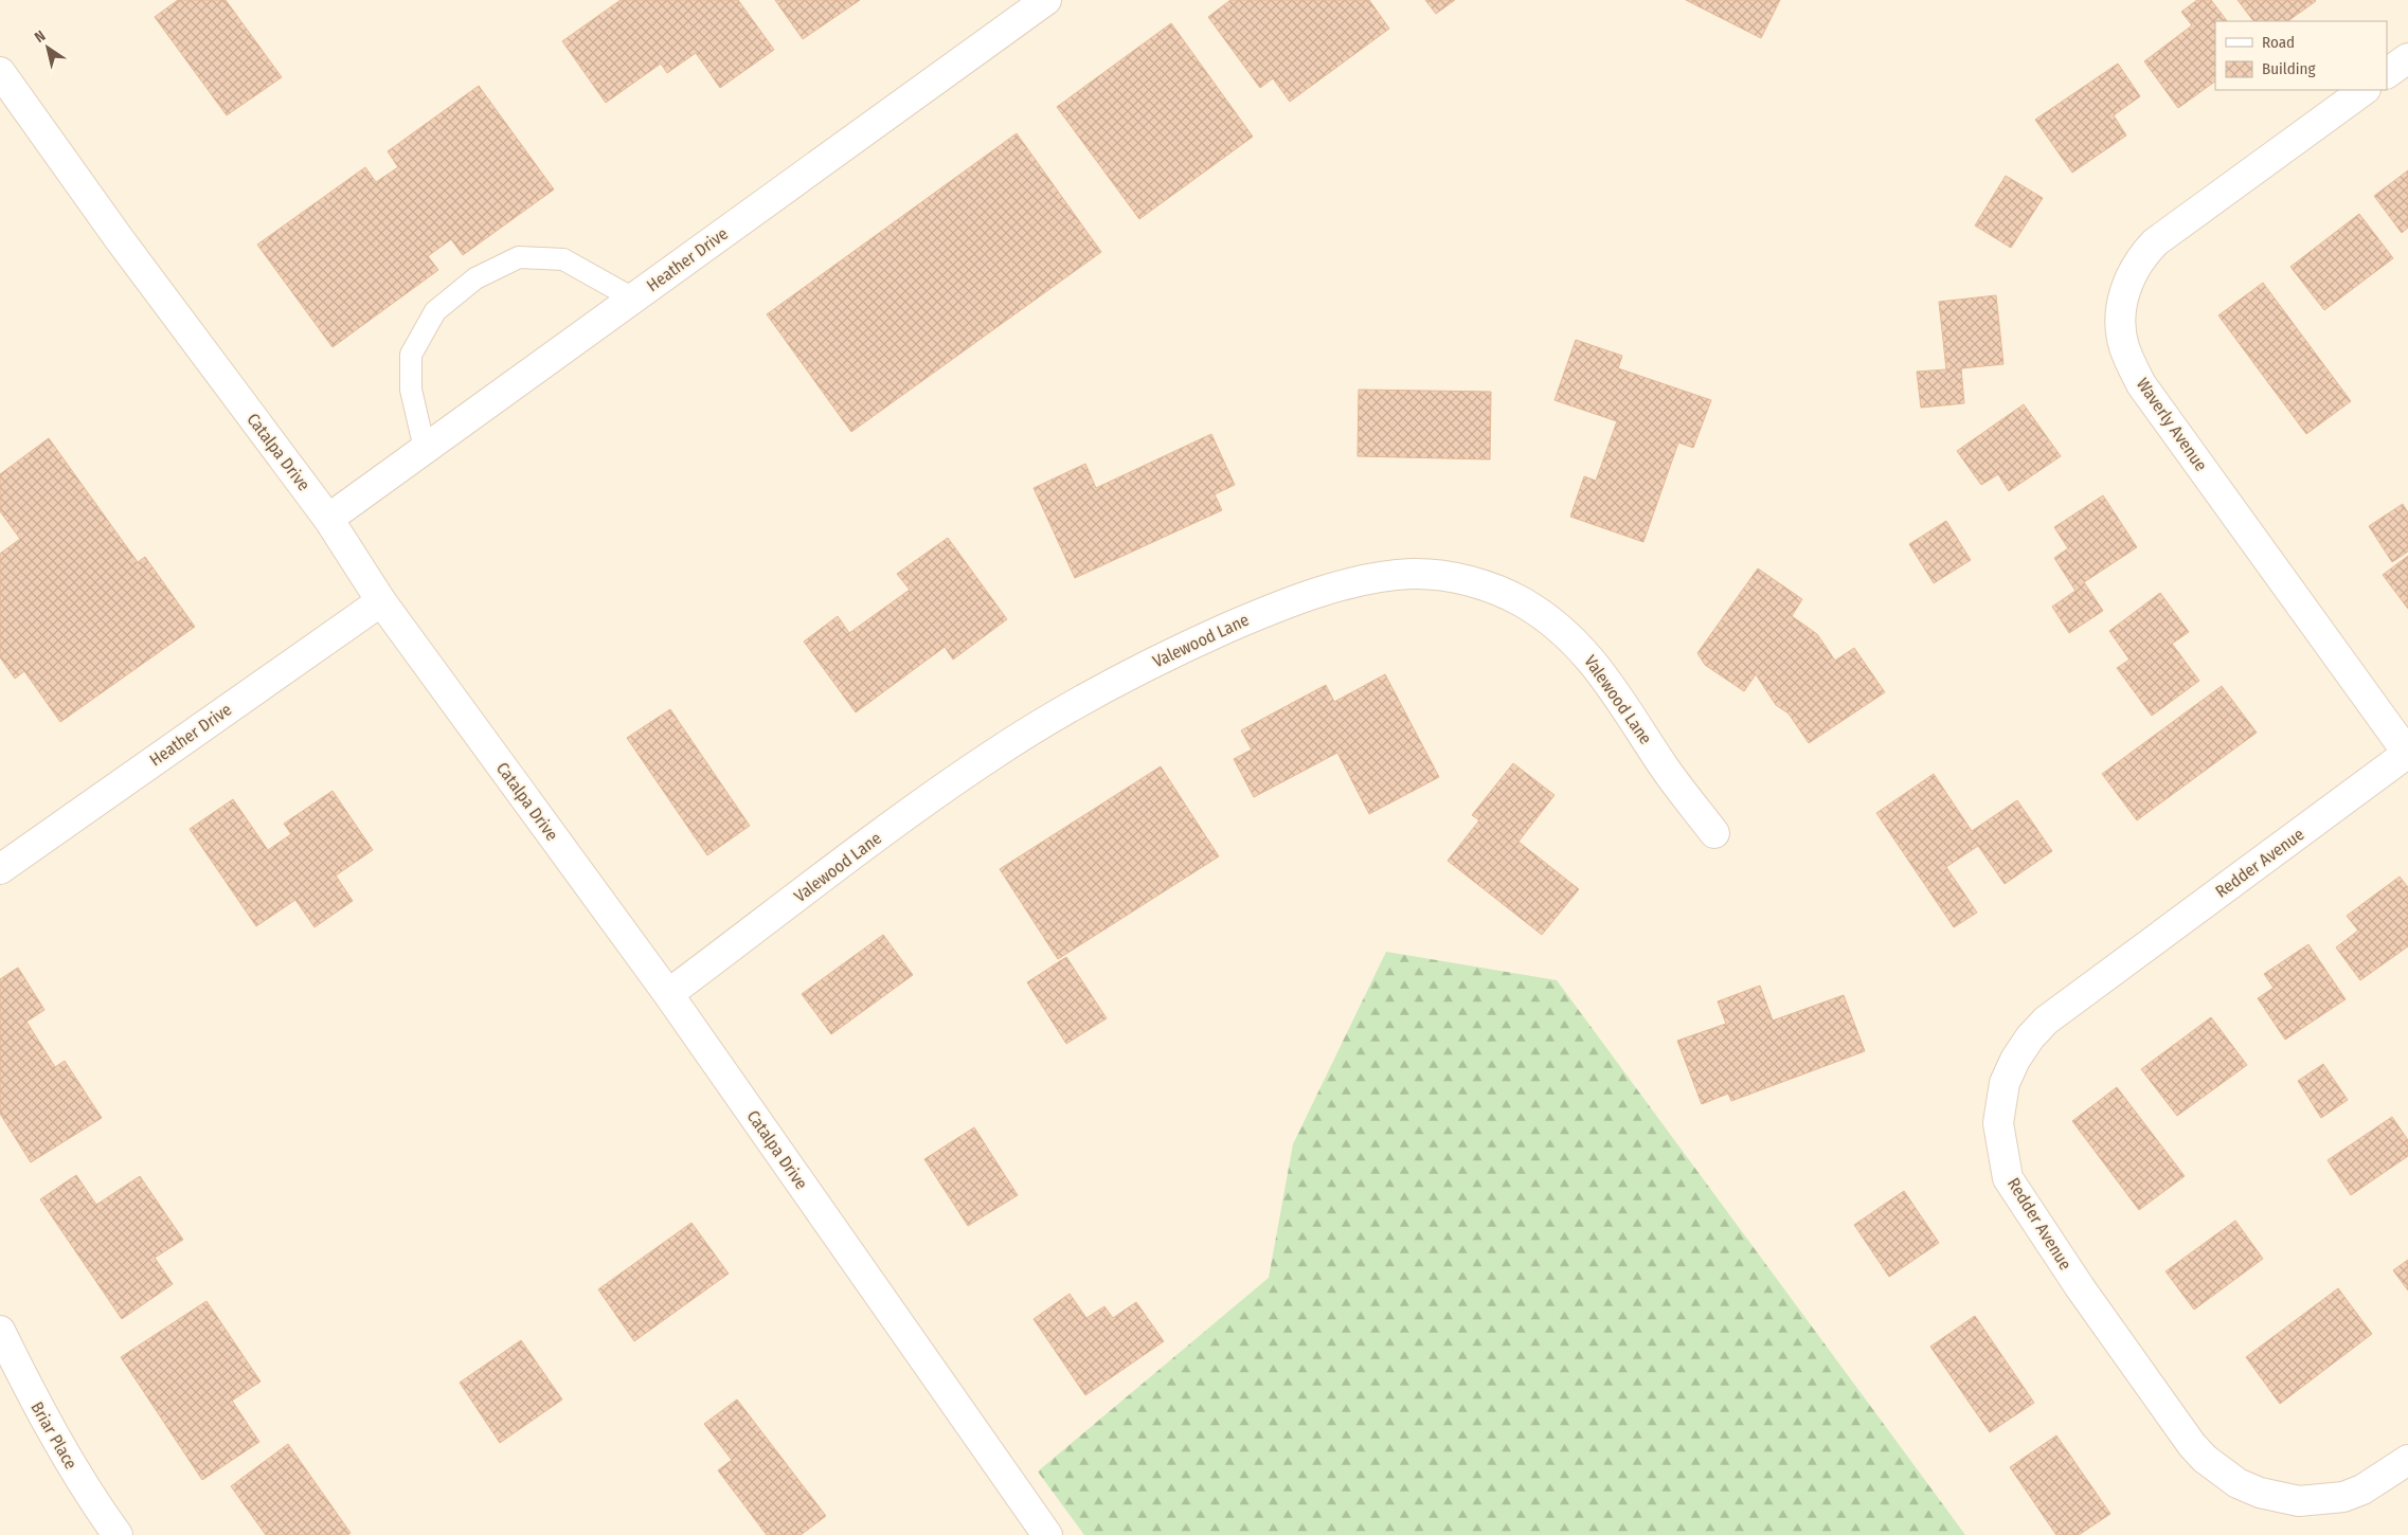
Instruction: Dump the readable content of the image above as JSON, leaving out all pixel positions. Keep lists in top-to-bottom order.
{
  "streets": {
    "street": [
      "Heather Drive",
      "Waverly Avenue",
      "Catalpa Drive",
      "Valewood Lane",
      "Redder Avenue",
      "Briar Place"
    ]
  },
  "crossings": [
    ["Heather Drive", "Catalpa Drive"],
    ["Waverly Avenue", "Redder Avenue"],
    ["Catalpa Drive", "Valewood Lane"]
  ],
  "legend": ["Road", "Building"],
  "north": "top left"
}
